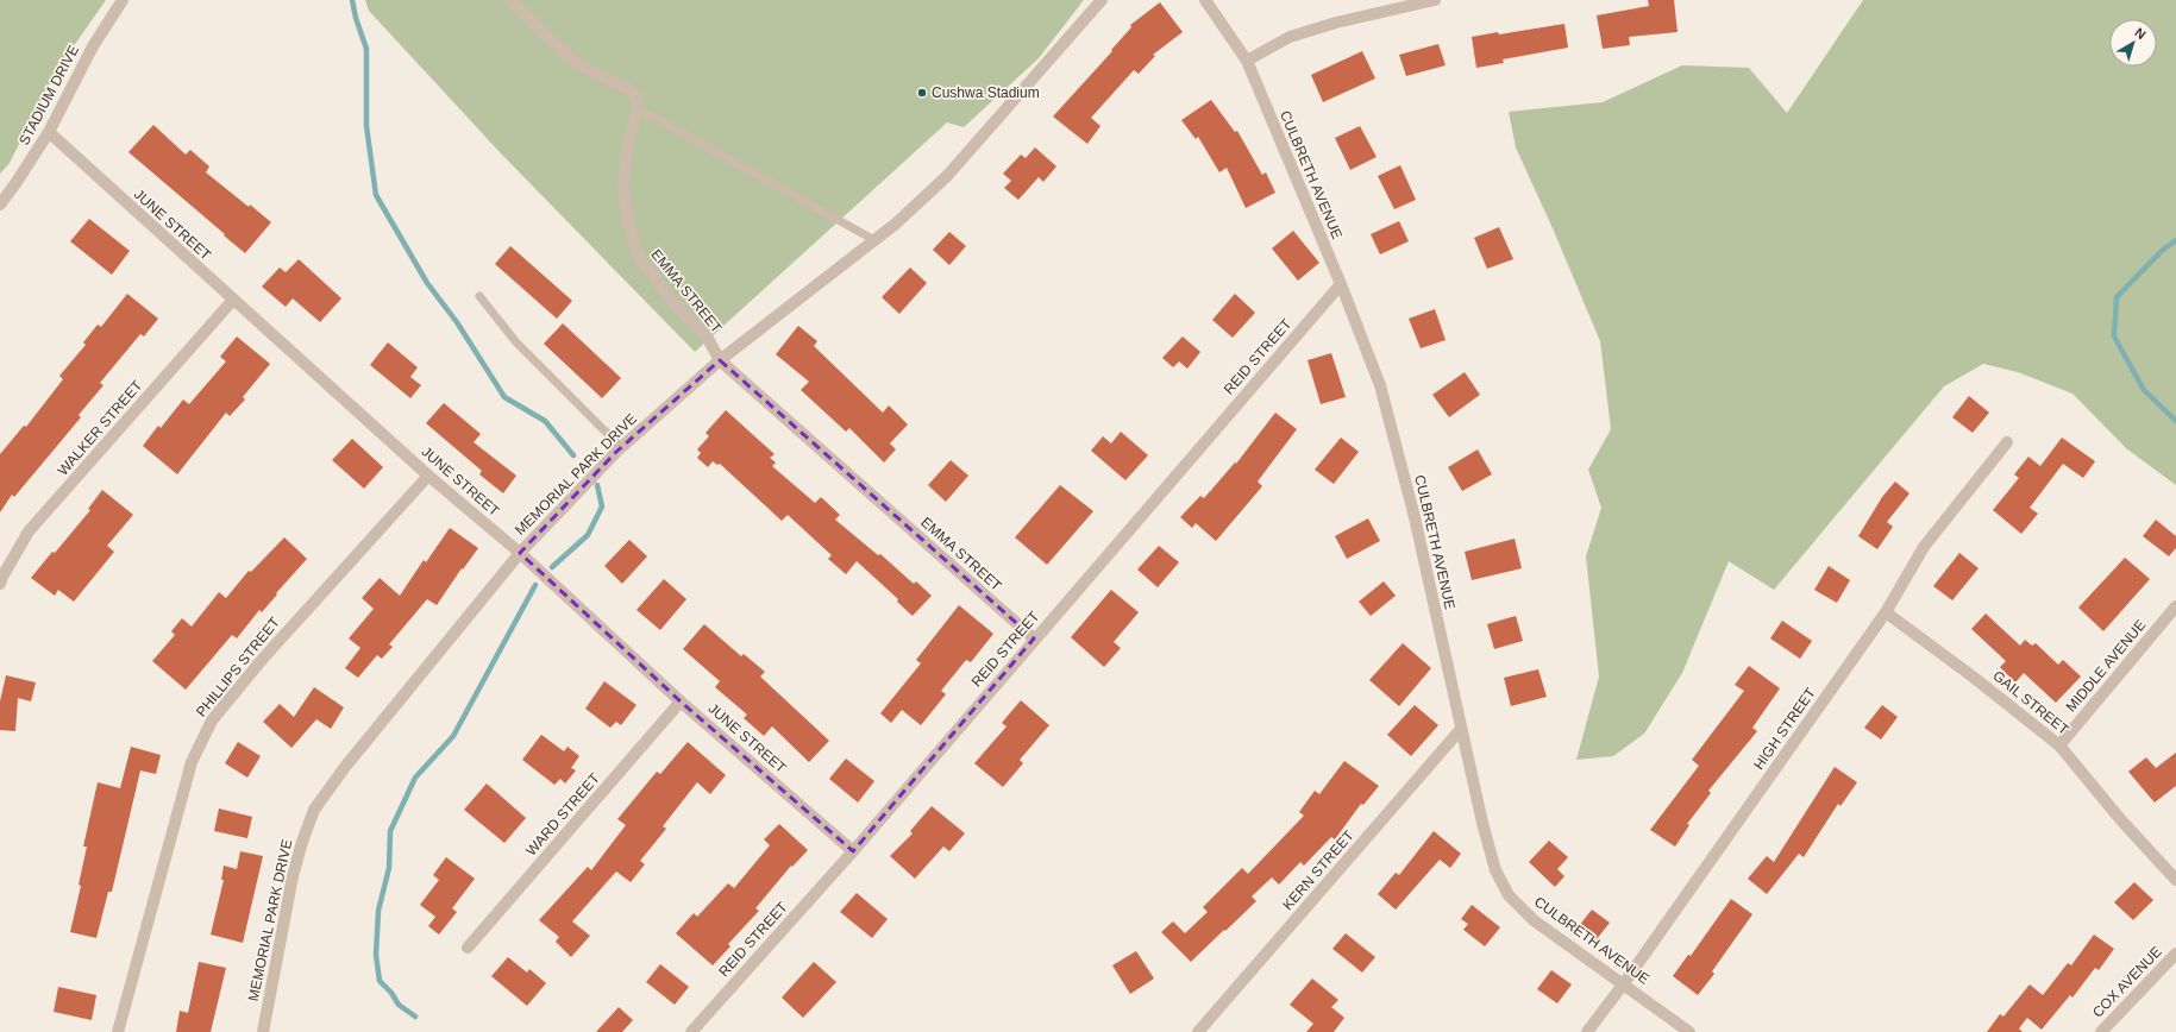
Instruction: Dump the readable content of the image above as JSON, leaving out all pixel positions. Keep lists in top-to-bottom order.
{
  "streets": {
    "street": [
      "STADIUM DRIVE",
      "CULBRETH AVENUE",
      "JUNE STREET",
      "EMMA STREET",
      "REID STREET",
      "WALKER STREET",
      "MEMORIAL PARK DRIVE",
      "MIDDLE AVENUE",
      "PHILLIPS STREET",
      "GAIL STREET",
      "HIGH STREET",
      "WARD STREET",
      "KERN STREET",
      "COX AVENUE"
    ]
  },
  "crossings": [
    ["STADIUM DRIVE", "JUNE STREET"],
    ["CULBRETH AVENUE", "REID STREET"],
    ["CULBRETH AVENUE", "HIGH STREET"],
    ["CULBRETH AVENUE", "KERN STREET"],
    ["JUNE STREET", "REID STREET"],
    ["JUNE STREET", "WALKER STREET"],
    ["JUNE STREET", "MEMORIAL PARK DRIVE"],
    ["JUNE STREET", "PHILLIPS STREET"],
    ["JUNE STREET", "WARD STREET"],
    ["EMMA STREET", "REID STREET"],
    ["EMMA STREET", "MEMORIAL PARK DRIVE"],
    ["MIDDLE AVENUE", "GAIL STREET"],
    ["GAIL STREET", "HIGH STREET"]
  ],
  "places": ["Cushwa Stadium"],
  "north": "top right"
}
